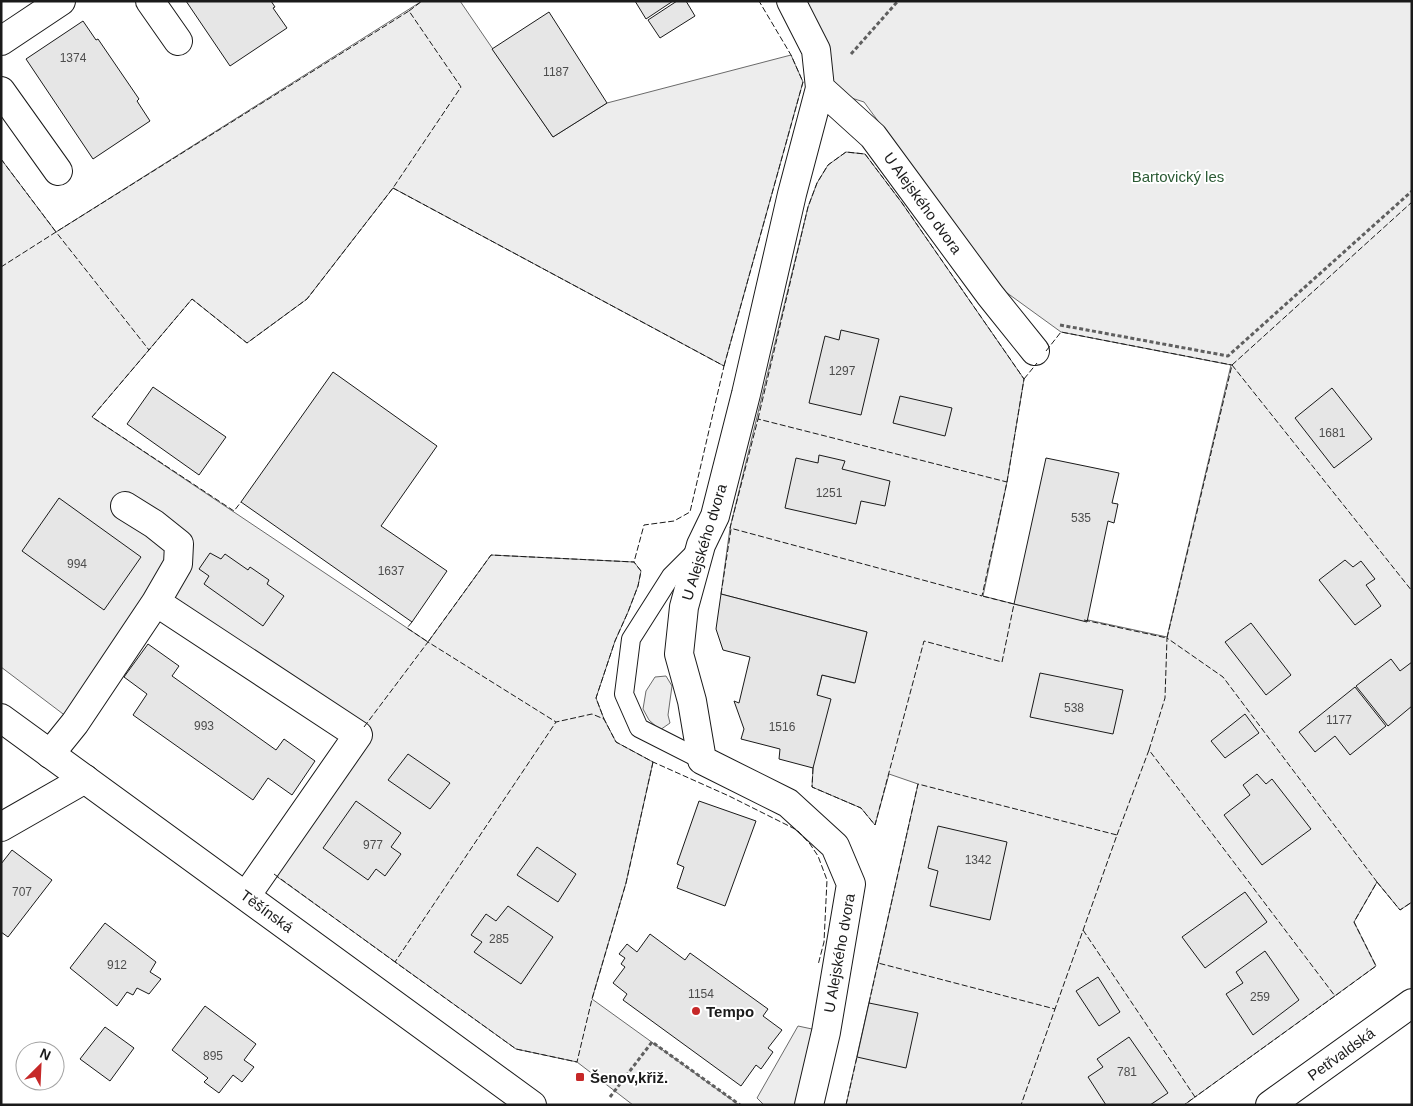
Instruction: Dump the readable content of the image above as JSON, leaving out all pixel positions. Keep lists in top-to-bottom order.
{
  "streets": {
    "street": ["U Alejského dvora", "Těšínská", "Petřvaldská"]
  },
  "parks": ["Bartovický les"],
  "places": {
    "other": ["Tempo"],
    "transit": ["Šenov,křiž."]
  },
  "house_numbers": [
    "1374",
    "1187",
    "1297",
    "1681",
    "1251",
    "535",
    "994",
    "1637",
    "538",
    "1177",
    "993",
    "1516",
    "977",
    "1342",
    "707",
    "285",
    "912",
    "1154",
    "259",
    "895",
    "781"
  ],
  "north": "top right"
}
